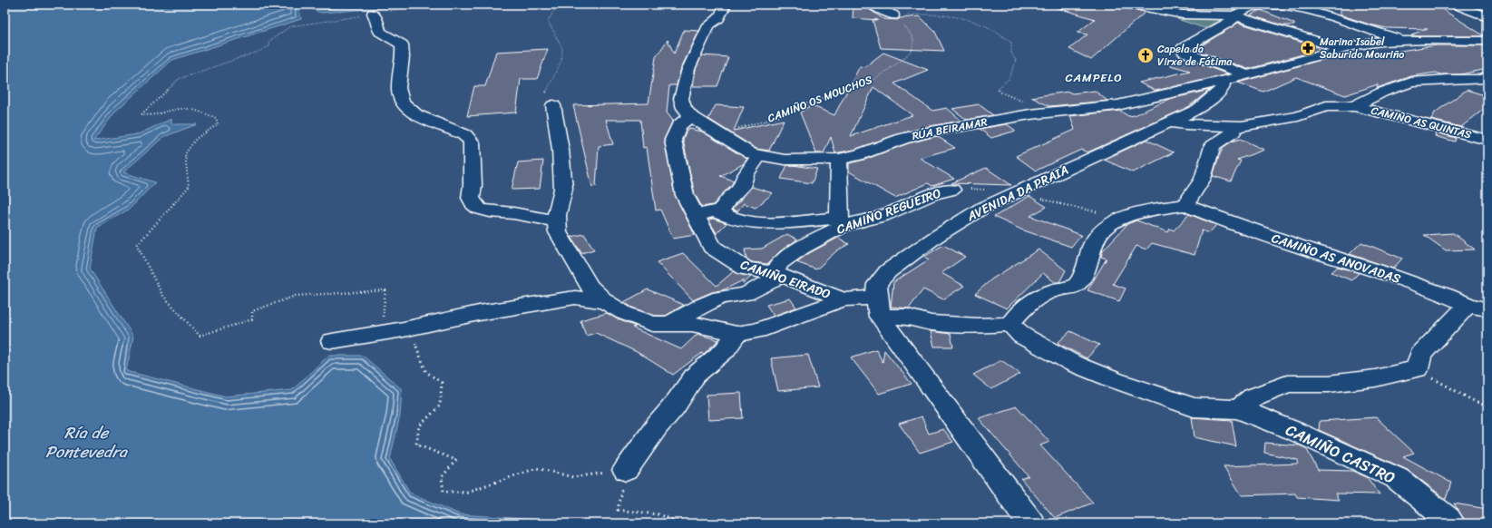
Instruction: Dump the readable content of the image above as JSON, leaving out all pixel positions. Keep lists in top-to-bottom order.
{
  "streets": {
    "street": [
      "CAMIÑO AS QUINTAS",
      "RÚA BEIRAMAR",
      "AVENIDA DA PRAIA",
      "CAMIÑO REGUEIRO",
      "CAMIÑO AS ANOVADAS",
      "CAMIÑO EIRADO",
      "CAMIÑO CASTRO"
    ],
    "path": ["CAMIÑO OS MOUCHOS"]
  },
  "crossings": [
    ["CAMIÑO OS MOUCHOS", "RÚA BEIRAMAR"],
    ["RÚA BEIRAMAR", "AVENIDA DA PRAIA"],
    ["RÚA BEIRAMAR", "CAMIÑO EIRADO"],
    ["AVENIDA DA PRAIA", "CAMIÑO EIRADO"],
    ["CAMIÑO REGUEIRO", "CAMIÑO EIRADO"],
    ["CAMIÑO EIRADO", "CAMIÑO CASTRO"]
  ],
  "districts": ["CAMPELO"],
  "water": ["Ría de Pontevedra"],
  "places": {
    "pharmacy": ["Marina Isabel Saburido Mouriño"],
    "church": ["Capela da Virxe de Fátima"]
  }
}
